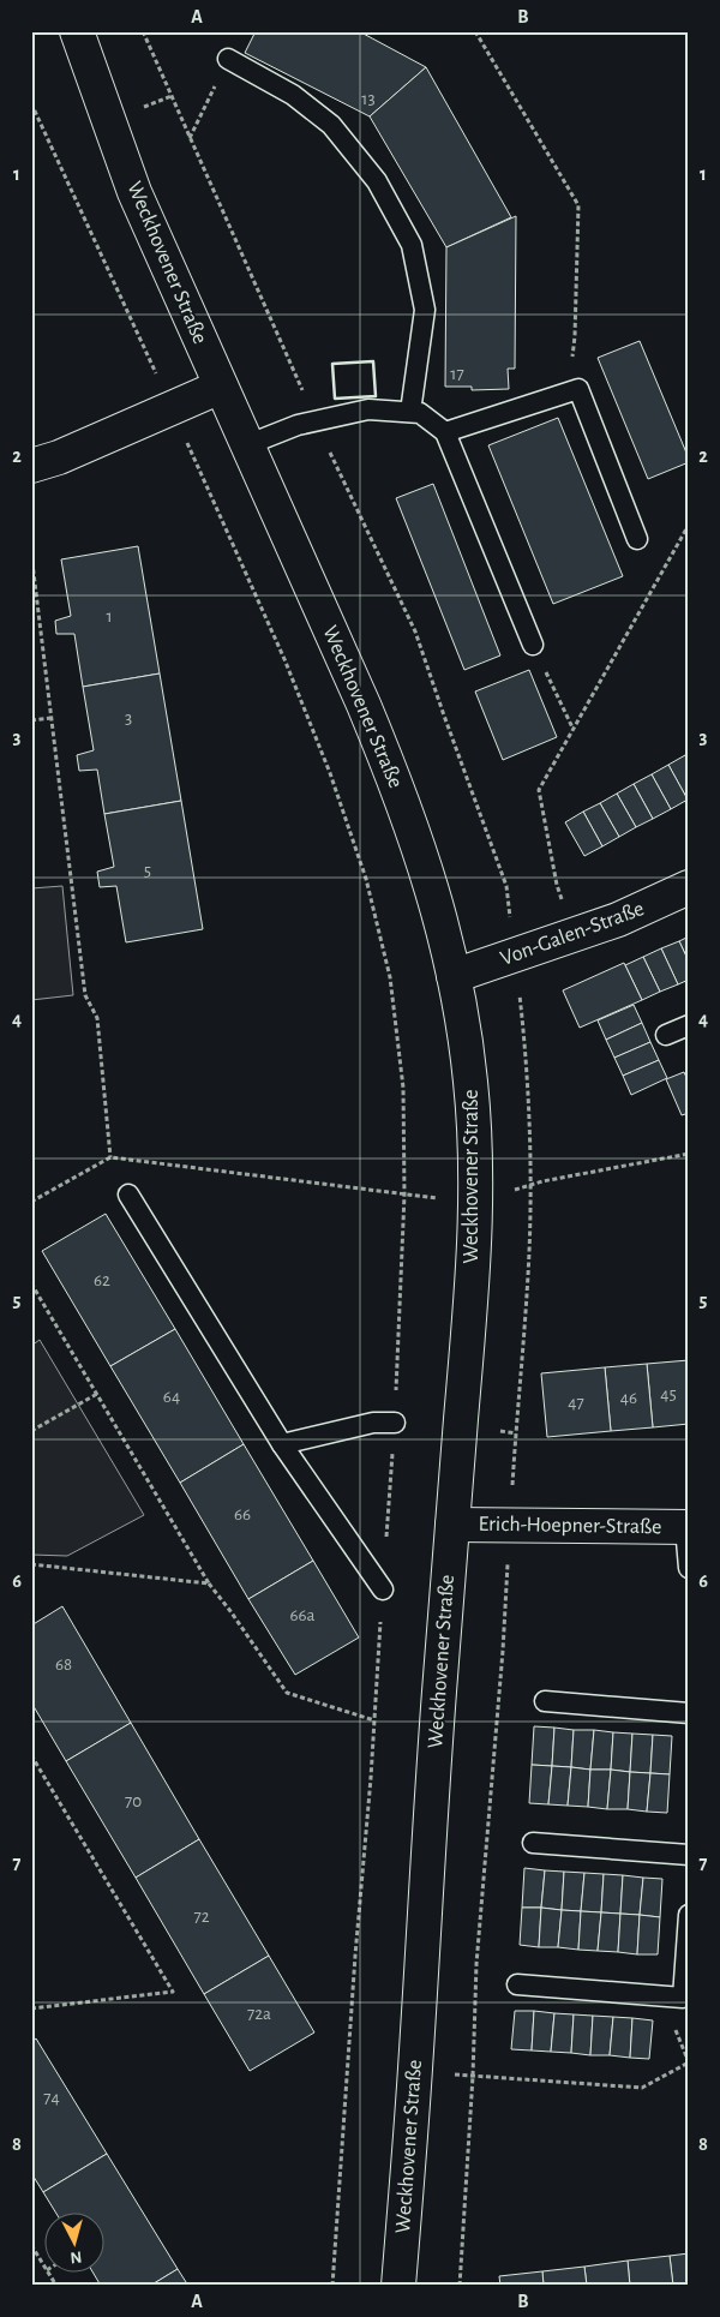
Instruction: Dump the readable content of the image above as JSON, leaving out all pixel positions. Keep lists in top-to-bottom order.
{
  "streets": {
    "street": ["Weckhovener Straße", "Von-Galen-Straße", "Erich-Hoepner-Straße"]
  },
  "crossings": [
    ["Weckhovener Straße", "Von-Galen-Straße"],
    ["Weckhovener Straße", "Erich-Hoepner-Straße"]
  ],
  "house_numbers": [
    "13",
    "17",
    "1",
    "3",
    "5",
    "62",
    "45",
    "64",
    "46",
    "47",
    "66",
    "66a",
    "68",
    "70",
    "72",
    "72a",
    "74"
  ],
  "north": "bottom",
  "grid": {
    "columns": ["A", "B"],
    "rows": [
      "1",
      "2",
      "3",
      "4",
      "5",
      "6",
      "7",
      "8"
    ]
  }
}
